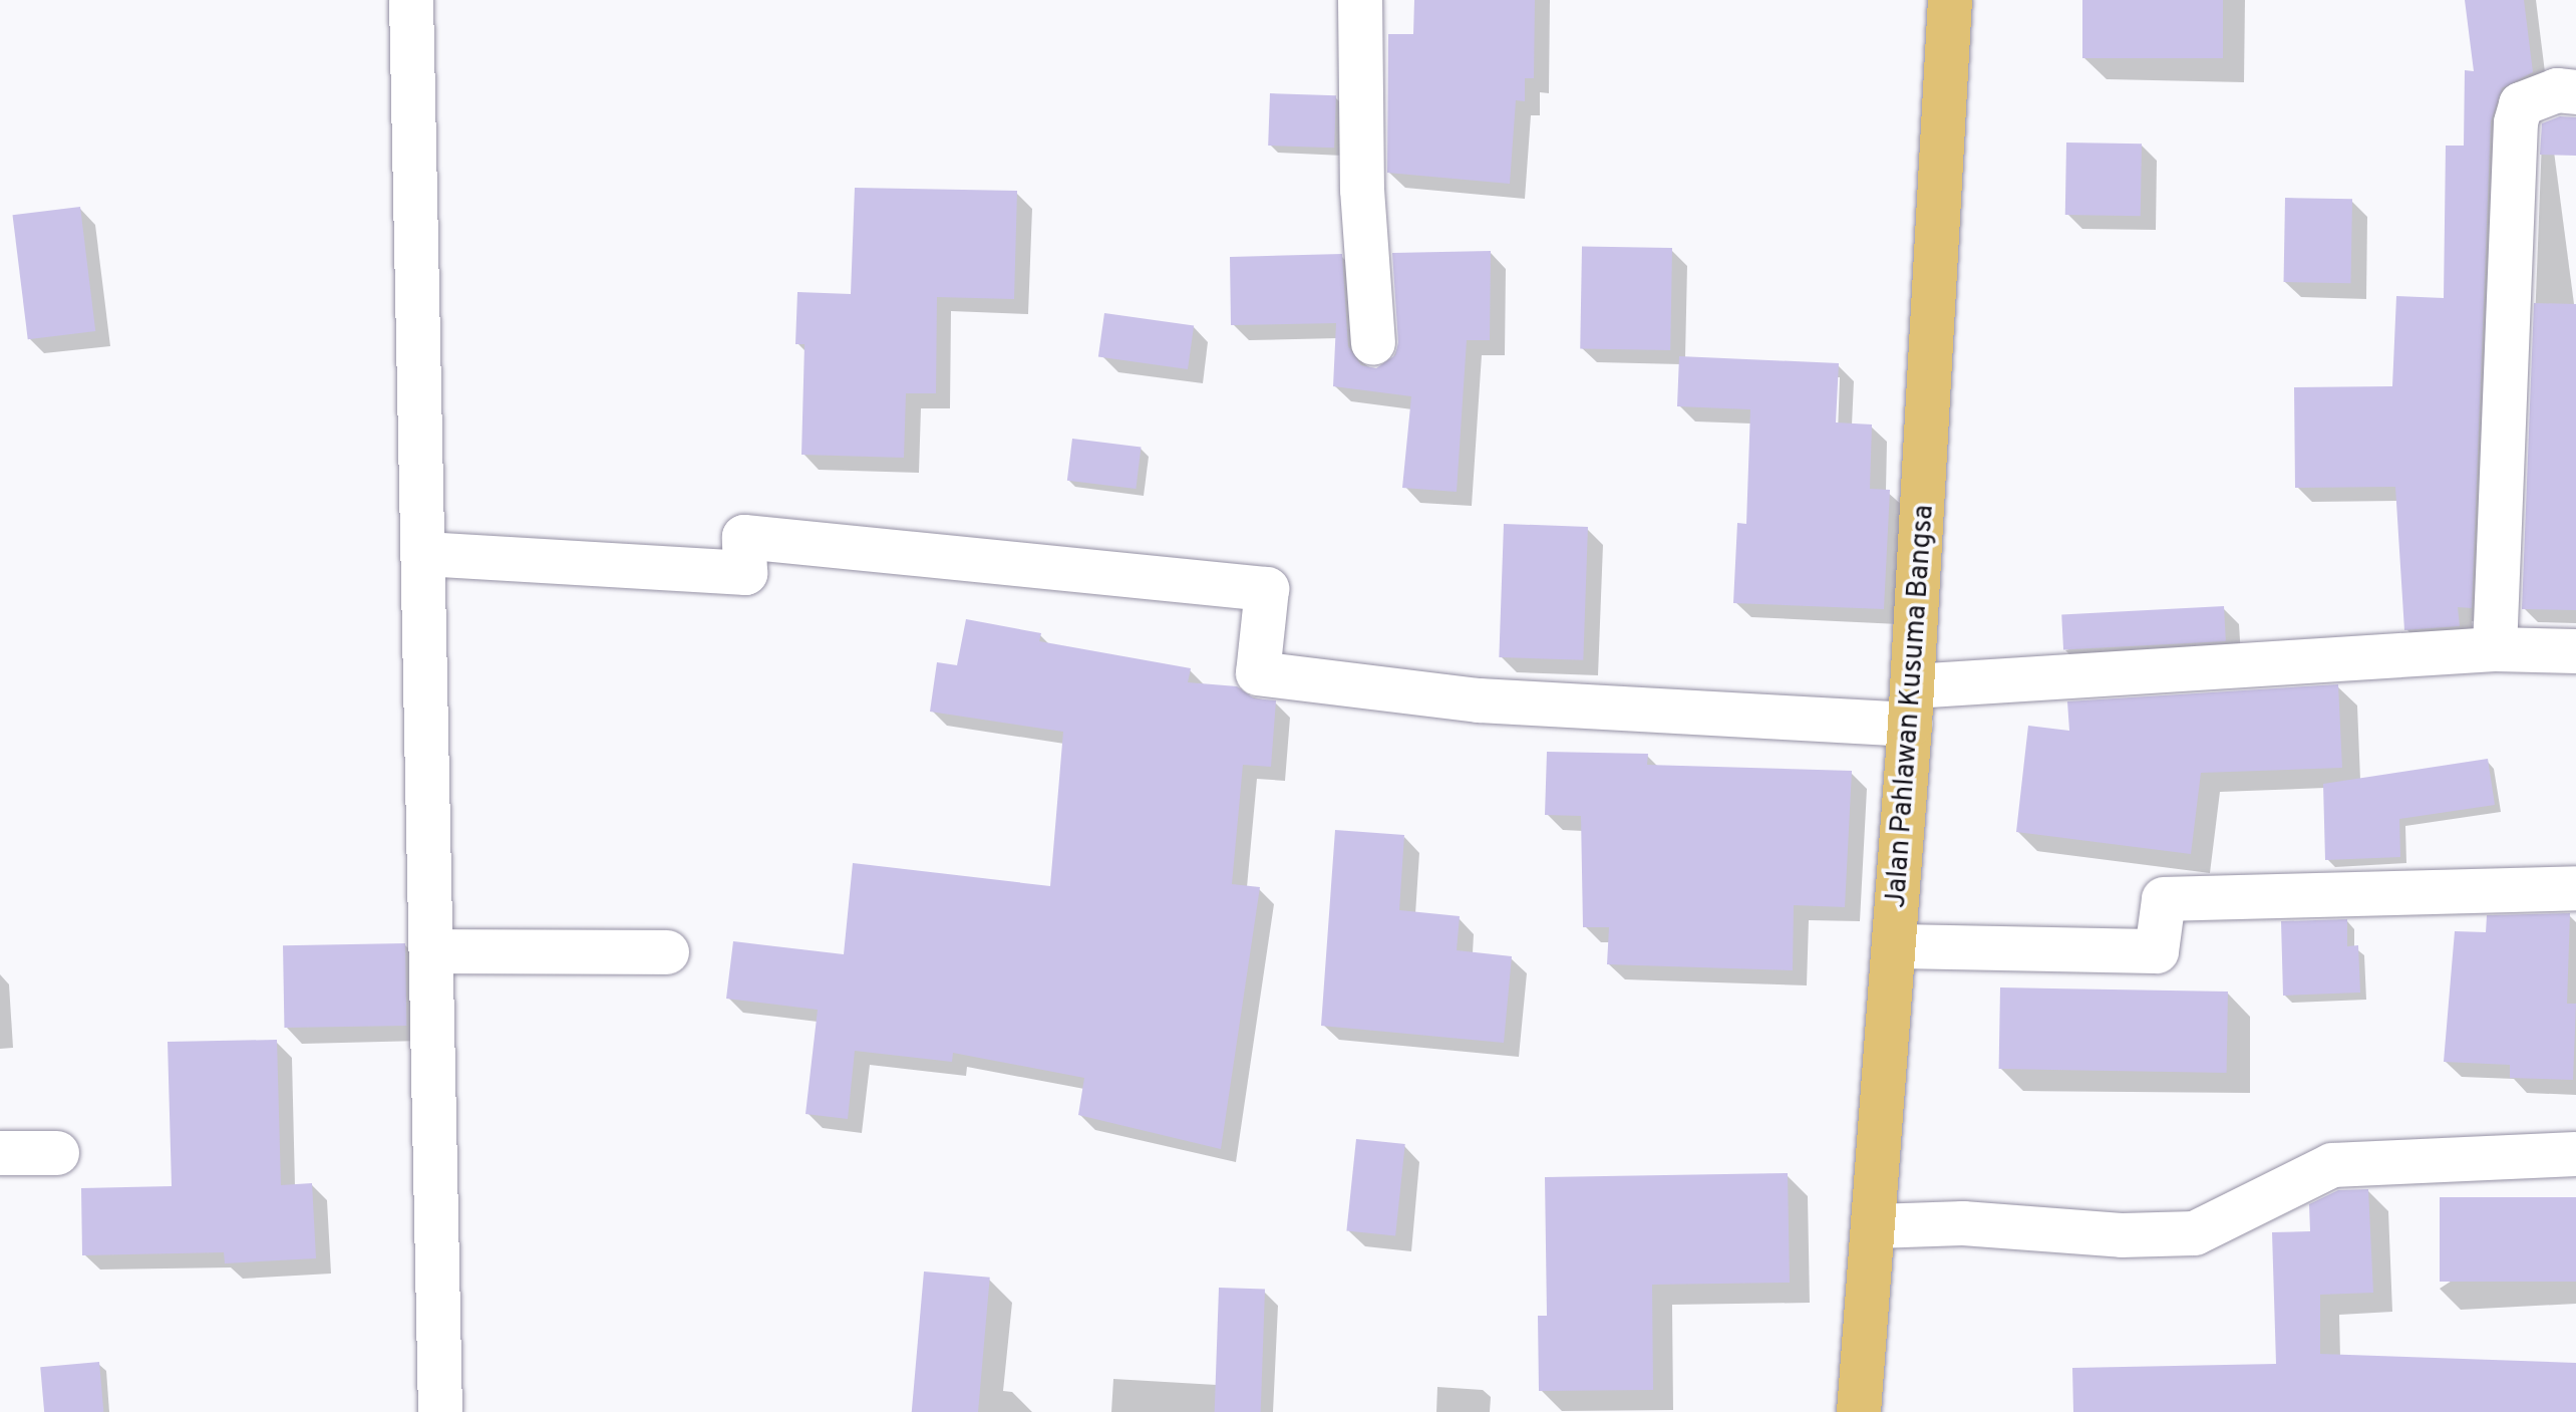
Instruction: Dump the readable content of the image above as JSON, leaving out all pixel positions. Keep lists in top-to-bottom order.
{
  "streets": {
    "main road": ["Jalan Pahlawan Kusuma Bangsa"]
  }
}
